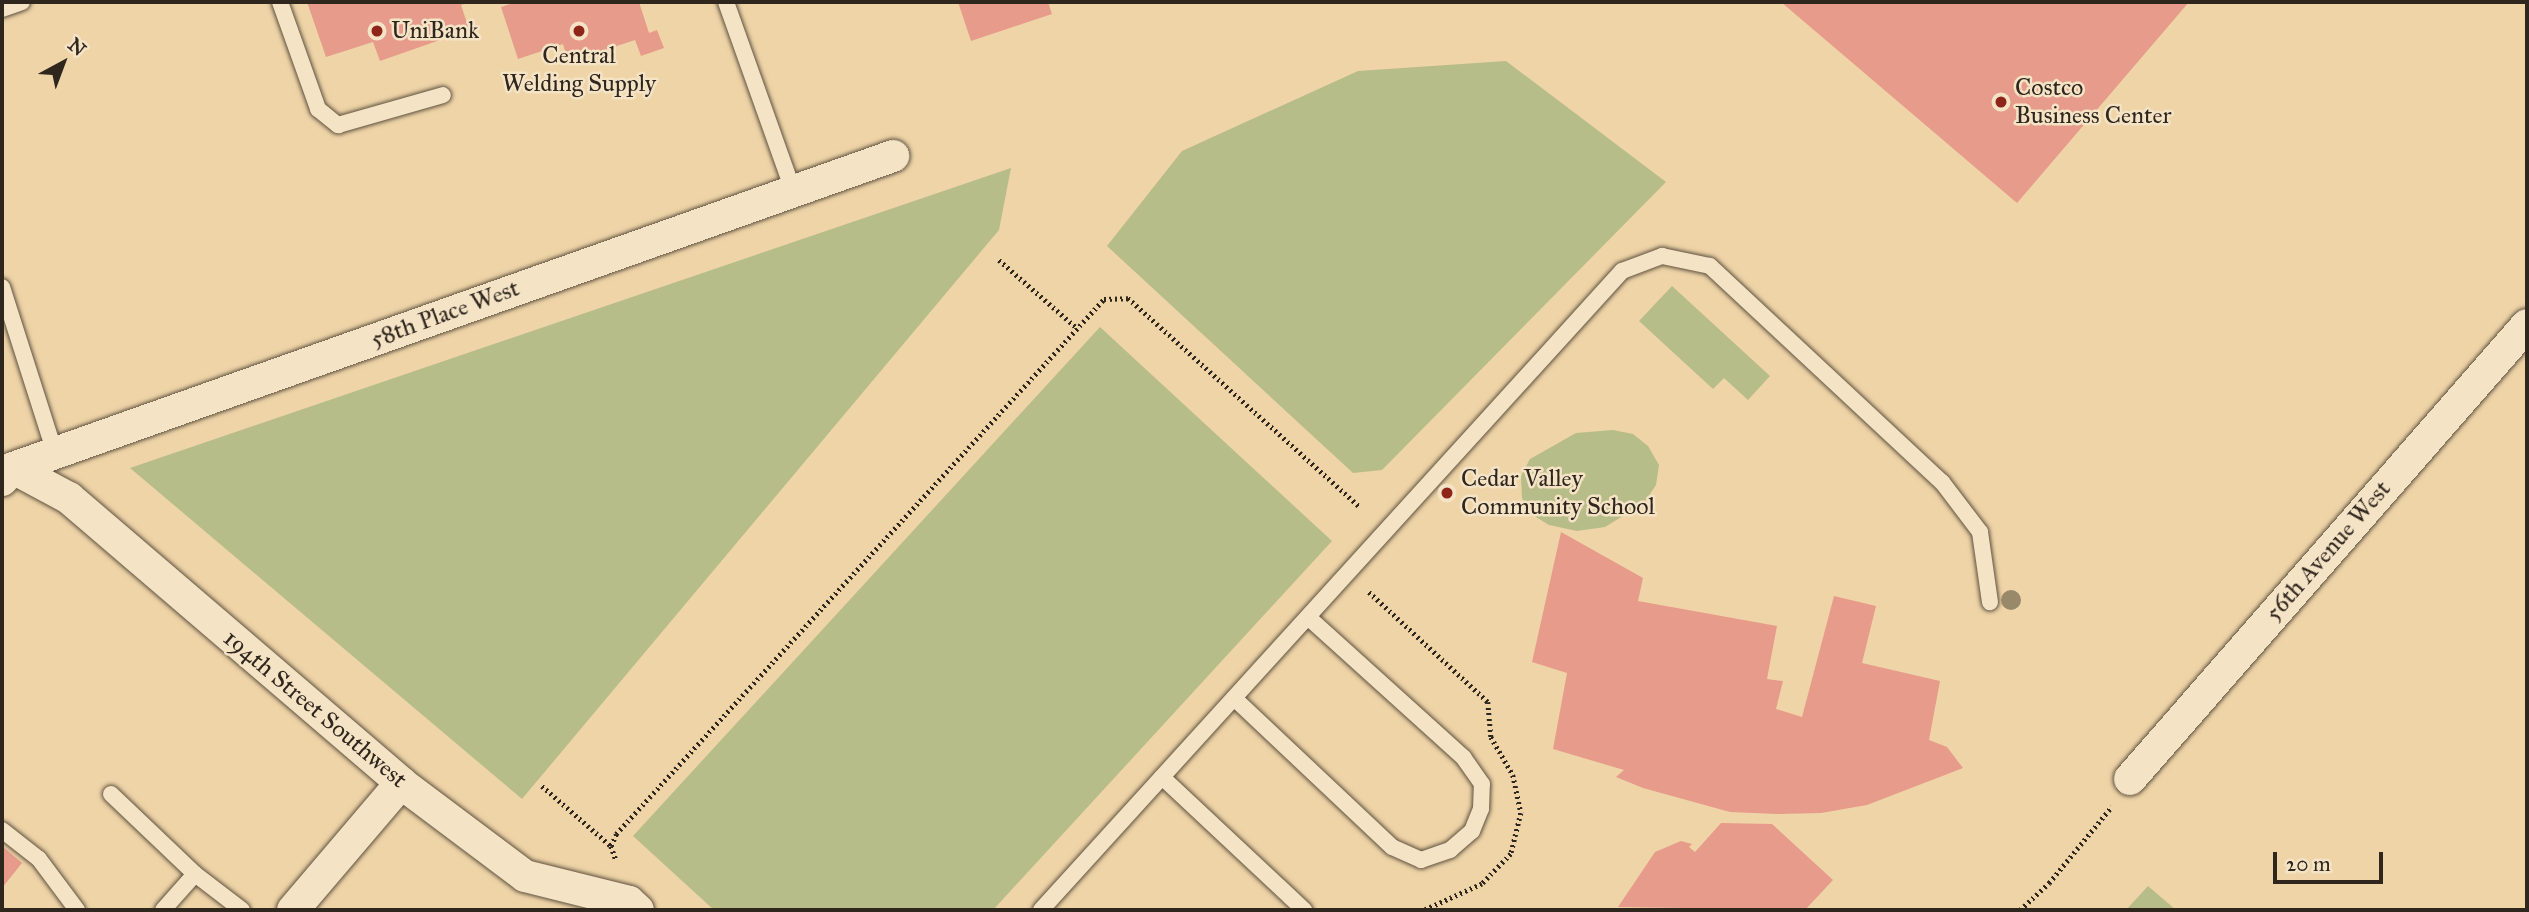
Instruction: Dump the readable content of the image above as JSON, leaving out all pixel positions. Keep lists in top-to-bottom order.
{
  "streets": {
    "street": ["58th Place West", "56th Avenue West", "194th Street Southwest"]
  },
  "crossings": [
    ["58th Place West", "194th Street Southwest"]
  ],
  "places": [
    "UniBank",
    "Central Welding Supply",
    "Costco Business Center",
    "Cedar Valley Community School"
  ],
  "scale_bar": "20 m",
  "north": "top right"
}
